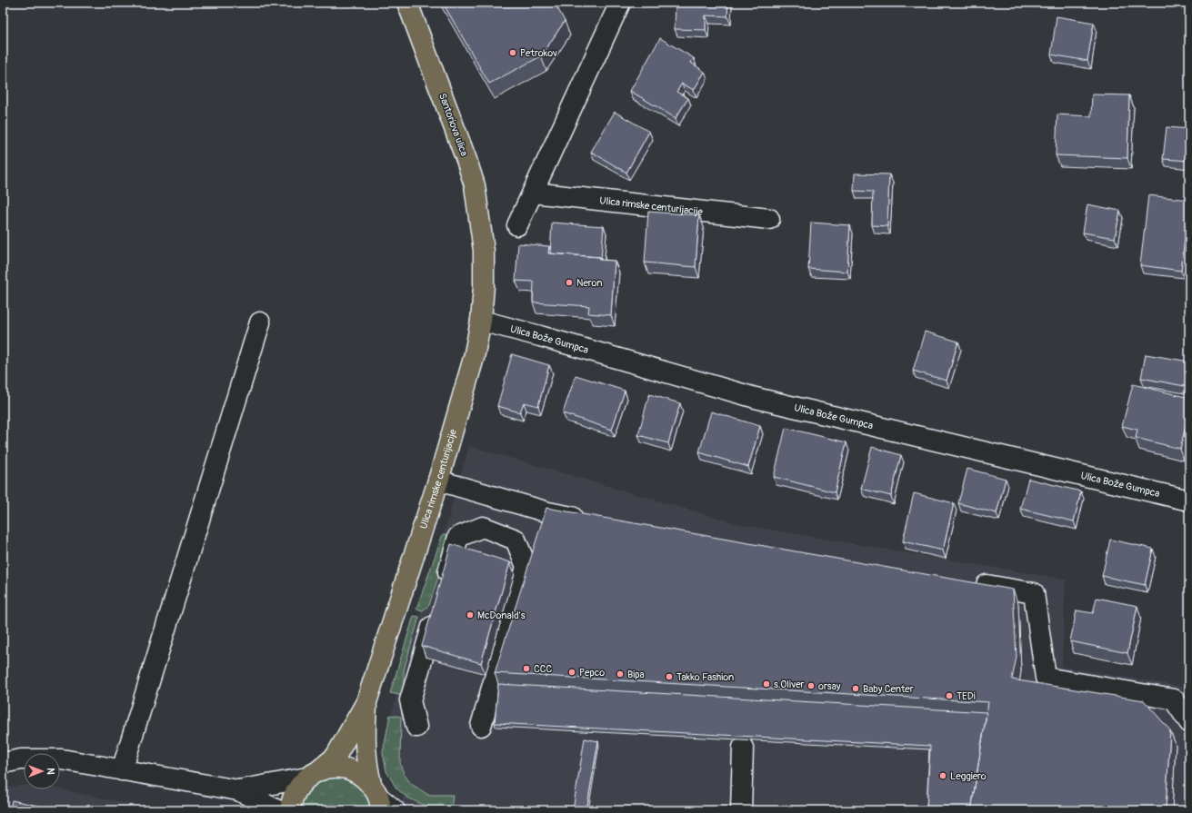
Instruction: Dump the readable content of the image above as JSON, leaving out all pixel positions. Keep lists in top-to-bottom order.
{
  "streets": {
    "main road": ["Santoriova ulica", "Ulica rimske centurijacije"],
    "street": ["Ulica Bože Gumpca"]
  },
  "crossings": [
    ["Santoriova ulica", "Ulica rimske centurijacije"],
    ["Ulica rimske centurijacije", "Ulica Bože Gumpca"]
  ],
  "places": [
    "Petrokov",
    "Neron",
    "McDonald's",
    "CCC",
    "Pepco",
    "Bipa",
    "Takko Fashion",
    "s.Oliver",
    "orsay",
    "Baby Center",
    "TEDi",
    "Leggiero"
  ],
  "north": "right"
}
